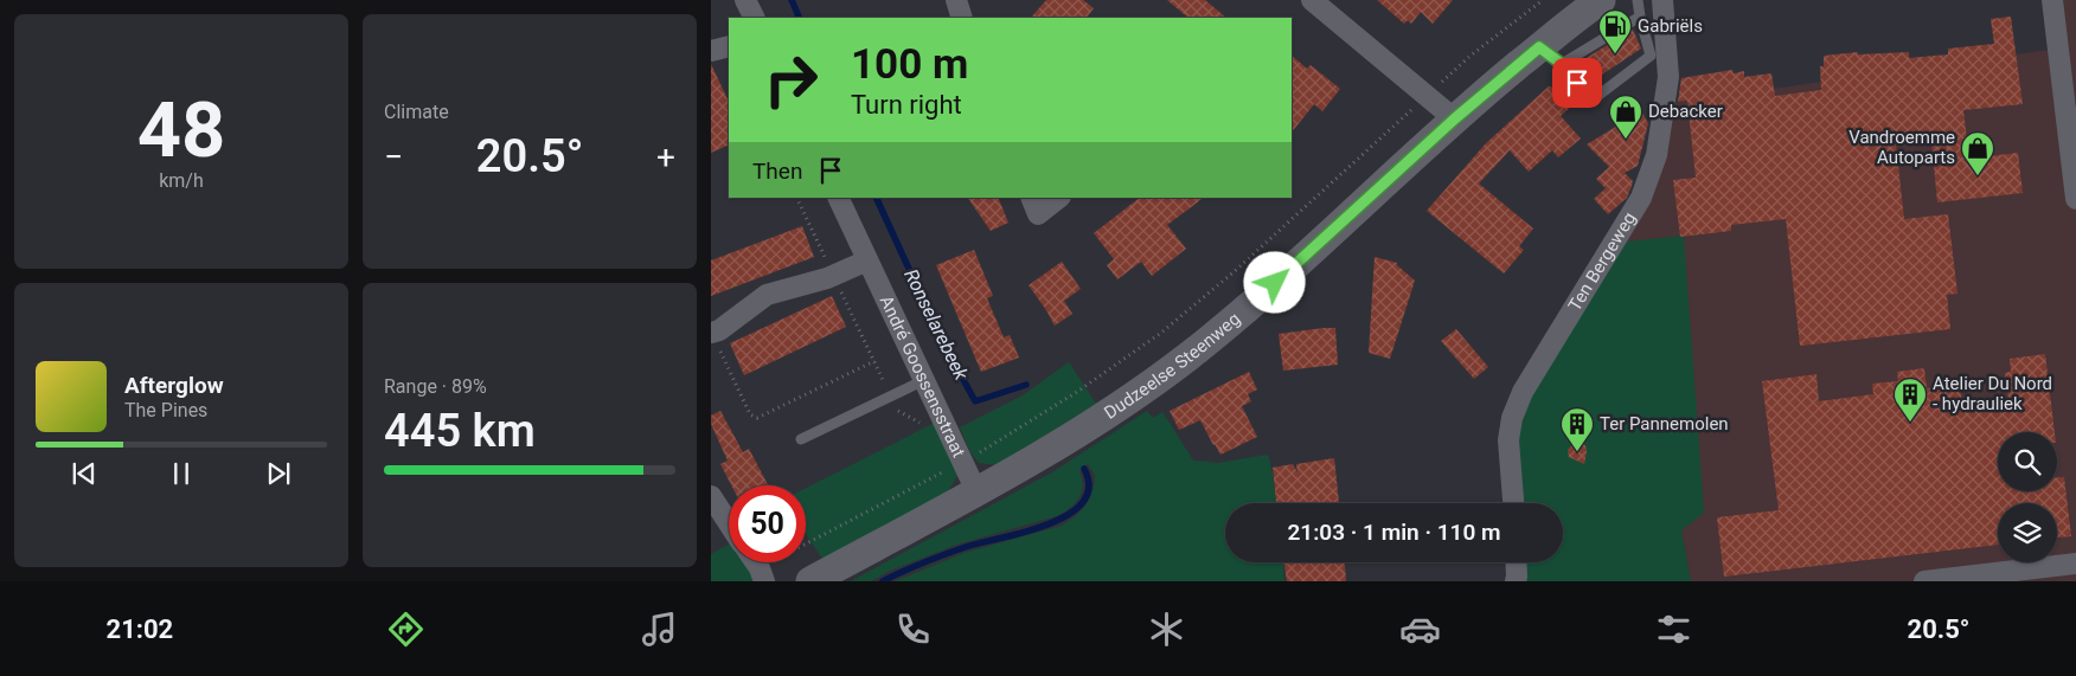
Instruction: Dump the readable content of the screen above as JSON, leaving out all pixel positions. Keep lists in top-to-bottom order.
{
  "streets": {
    "main road": ["Dudzeelse Steenweg"],
    "street": ["Ten Bergeweg", "André Goossensstraat"]
  },
  "crossings": [
    ["Dudzeelse Steenweg", "André Goossensstraat"]
  ],
  "water": ["Ronselarebeek"],
  "places": {
    "fuel station": ["Gabriëls"],
    "shop": ["Debacker", "Vandroemme Autoparts"],
    "building": ["Atelier Du Nord - hydrauliek", "Ter Pannemolen"]
  },
  "page": {
    "tile": [
      ["48", "km/h"],
      "Climate",
      ["Range · 89%", "445 km"]
    ],
    "turn": ["100 m", "Turn right"],
    "heat": ["−", "20.5°", "+"],
    "then": "Then",
    "song": ["Afterglow", "The Pines"],
    "limit": "50",
    "trip": "21:03 · 1 min · 110 m",
    "tabs": ["21:02", "20.5°"]
  }
}
